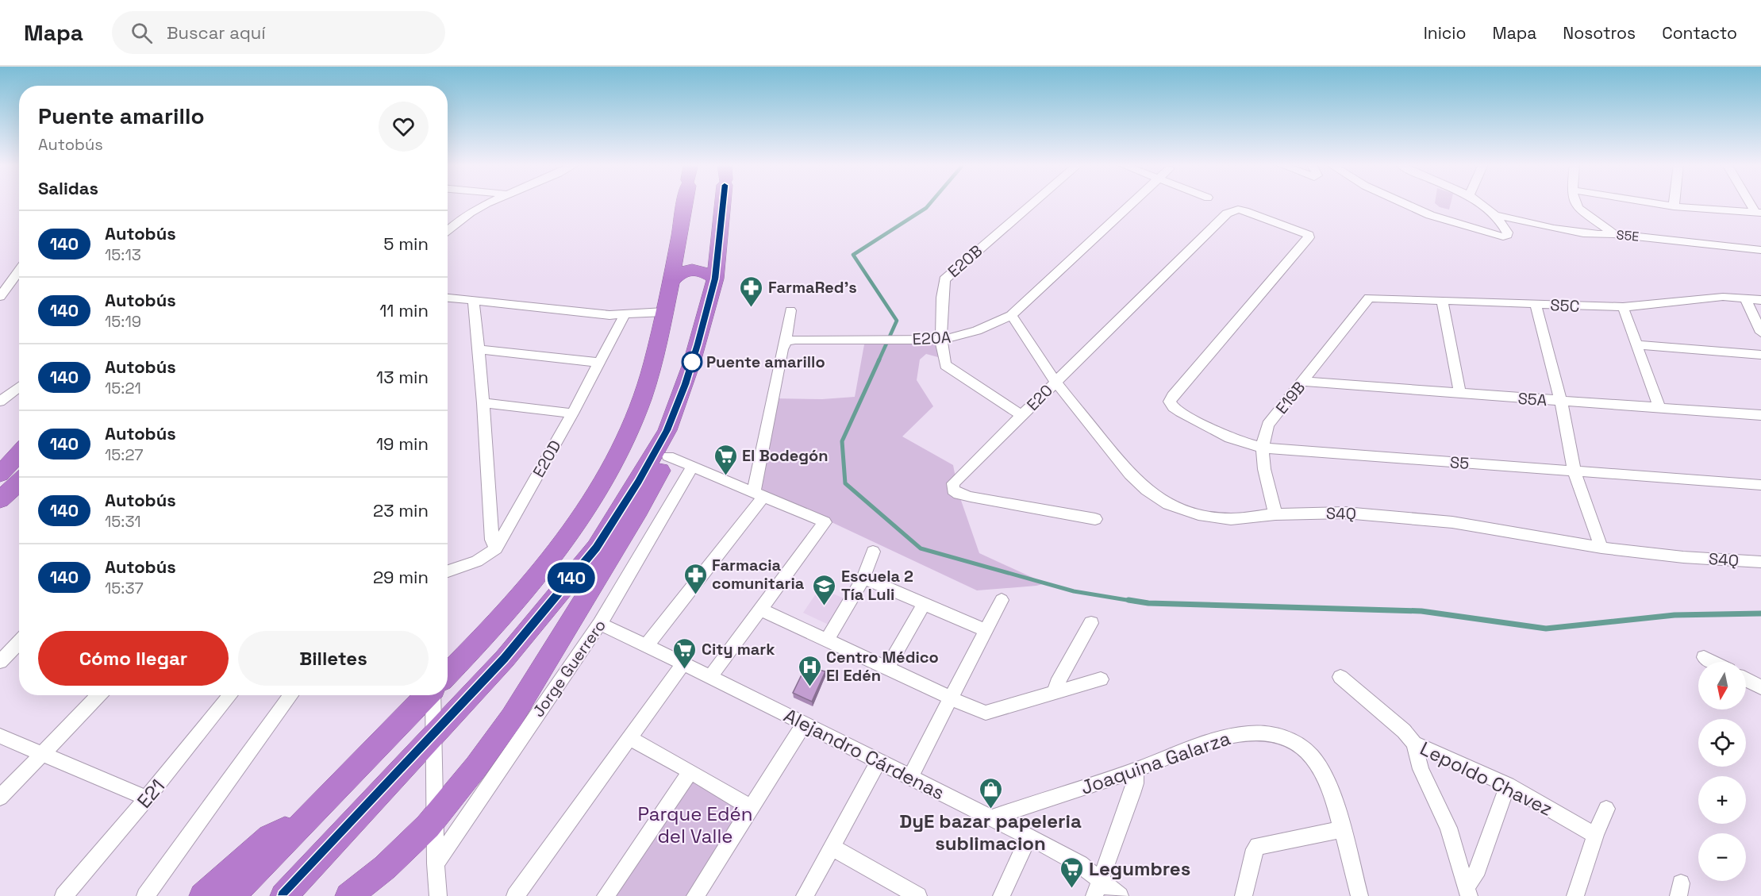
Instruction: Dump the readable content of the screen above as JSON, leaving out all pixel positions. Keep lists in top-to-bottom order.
{
  "streets": {
    "street": [
      "S5E",
      "E20B",
      "S5C",
      "E20A",
      "E20",
      "E19B",
      "S5A",
      "E20D",
      "S5",
      "S4Q",
      "Jorge Guerrero",
      "Alejandro Cárdenas",
      "Joaquina Galarza",
      "Lepoldo Chavez",
      "E21"
    ]
  },
  "crossings": [
    ["E20B", "E20A"],
    ["E20B", "E20"],
    ["S5C", "E19B"],
    ["E20A", "S4Q"],
    ["E20", "S5"],
    ["E20", "S4Q"],
    ["E19B", "S5A"],
    ["E19B", "S5"],
    ["E19B", "S4Q"],
    ["Jorge Guerrero", "Alejandro Cárdenas"],
    ["Alejandro Cárdenas", "Joaquina Galarza"]
  ],
  "parks": ["Parque Edén del Valle"],
  "places": {
    "pharmacy": ["FarmaRed's", "Farmacia comunitaria"],
    "other": ["Puente amarillo"],
    "supermarket": ["El Bodegón", "City mark", "Legumbres"],
    "school or university": ["Escuela 2 Tía Luli"],
    "hospital": ["Centro Médico El Edén"],
    "shop": ["DyE bazar papeleria sublimacion"]
  },
  "lines": ["bus line 140"],
  "north": "bottom",
  "page": {
    "header": "Mapa",
    "search": "Buscar aquí",
    "nav": [
      "Inicio",
      "Mapa",
      "Nosotros",
      "Contacto"
    ],
    "on_map": "140",
    "heading": [
      ["Puente amarillo", "Autobús"],
      "Salidas"
    ],
    "list": [
      {
        "mark": "140",
        "name": "Autobús",
        "note": "15:13",
        "value": "5 min"
      },
      {
        "mark": "140",
        "name": "Autobús",
        "note": "15:19",
        "value": "11 min"
      },
      {
        "mark": "140",
        "name": "Autobús",
        "note": "15:21",
        "value": "13 min"
      },
      {
        "mark": "140",
        "name": "Autobús",
        "note": "15:27",
        "value": "19 min"
      },
      {
        "mark": "140",
        "name": "Autobús",
        "note": "15:31",
        "value": "23 min"
      },
      {
        "mark": "140",
        "name": "Autobús",
        "note": "15:37",
        "value": "29 min"
      }
    ],
    "buttons": ["Cómo llegar", "Billetes"],
    "map_buttons": ["+", "−"]
  }
}
